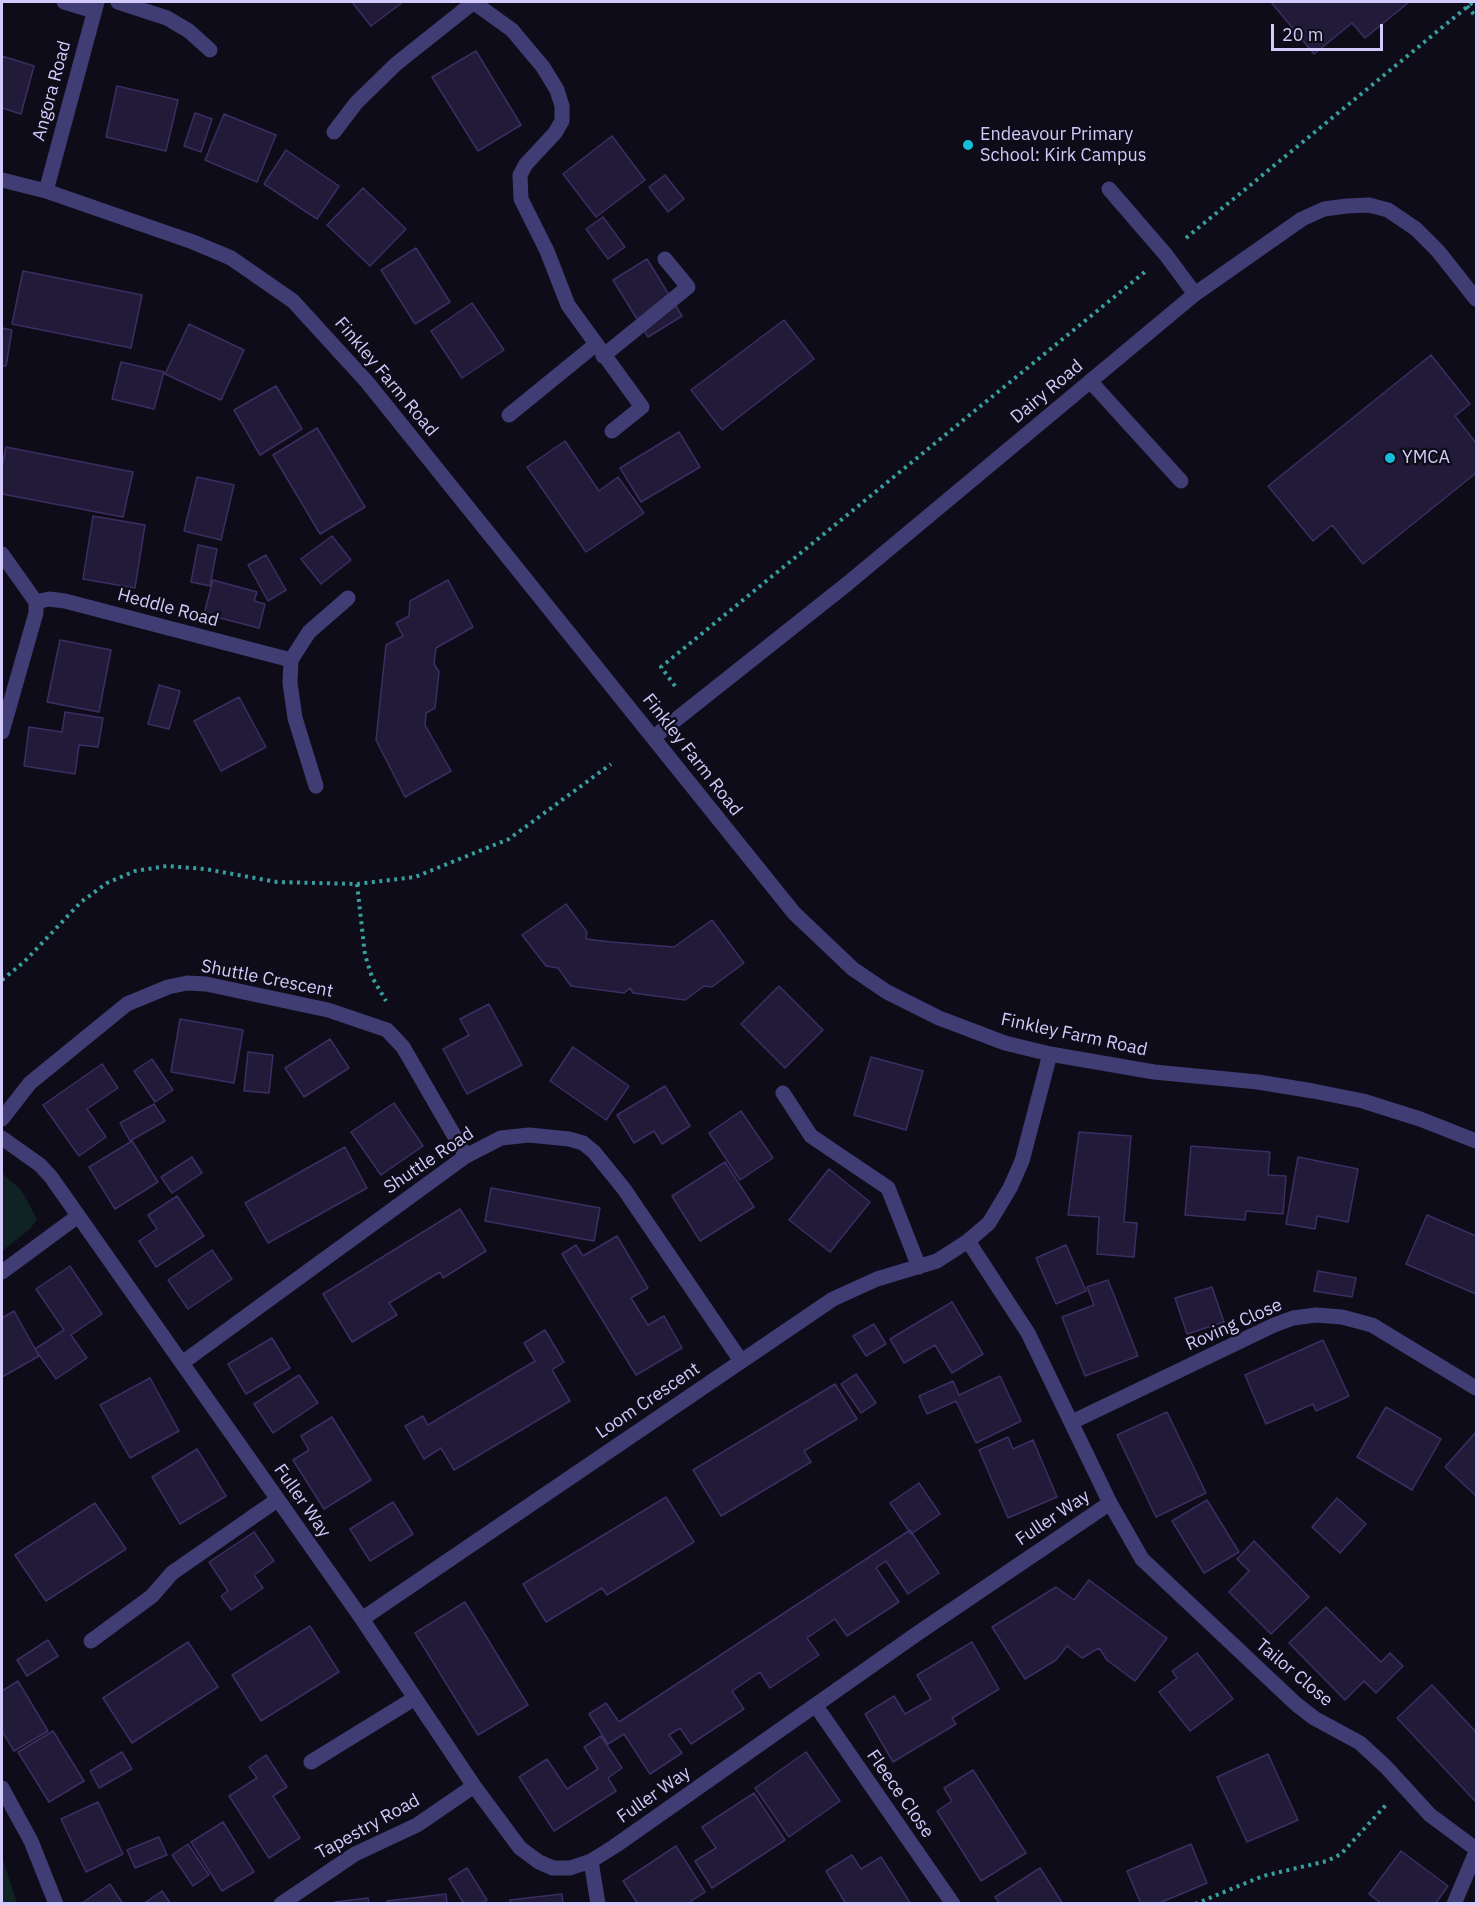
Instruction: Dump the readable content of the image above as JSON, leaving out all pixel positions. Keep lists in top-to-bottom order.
{
  "streets": {
    "street": [
      "Angora Road",
      "Finkley Farm Road",
      "Dairy Road",
      "Heddle Road",
      "Shuttle Crescent",
      "Shuttle Road",
      "Roving Close",
      "Loom Crescent",
      "Fuller Way",
      "Tailor Close",
      "Fleece Close",
      "Tapestry Road"
    ]
  },
  "crossings": [
    ["Angora Road", "Finkley Farm Road"],
    ["Finkley Farm Road", "Dairy Road"],
    ["Shuttle Crescent", "Shuttle Road"],
    ["Shuttle Road", "Loom Crescent"],
    ["Shuttle Road", "Fuller Way"],
    ["Roving Close", "Fuller Way"],
    ["Loom Crescent", "Fuller Way"],
    ["Fuller Way", "Tailor Close"],
    ["Fuller Way", "Fleece Close"],
    ["Fuller Way", "Tapestry Road"]
  ],
  "places": ["Endeavour Primary School: Kirk Campus", "YMCA"],
  "scale_bar": "20 m"
}
